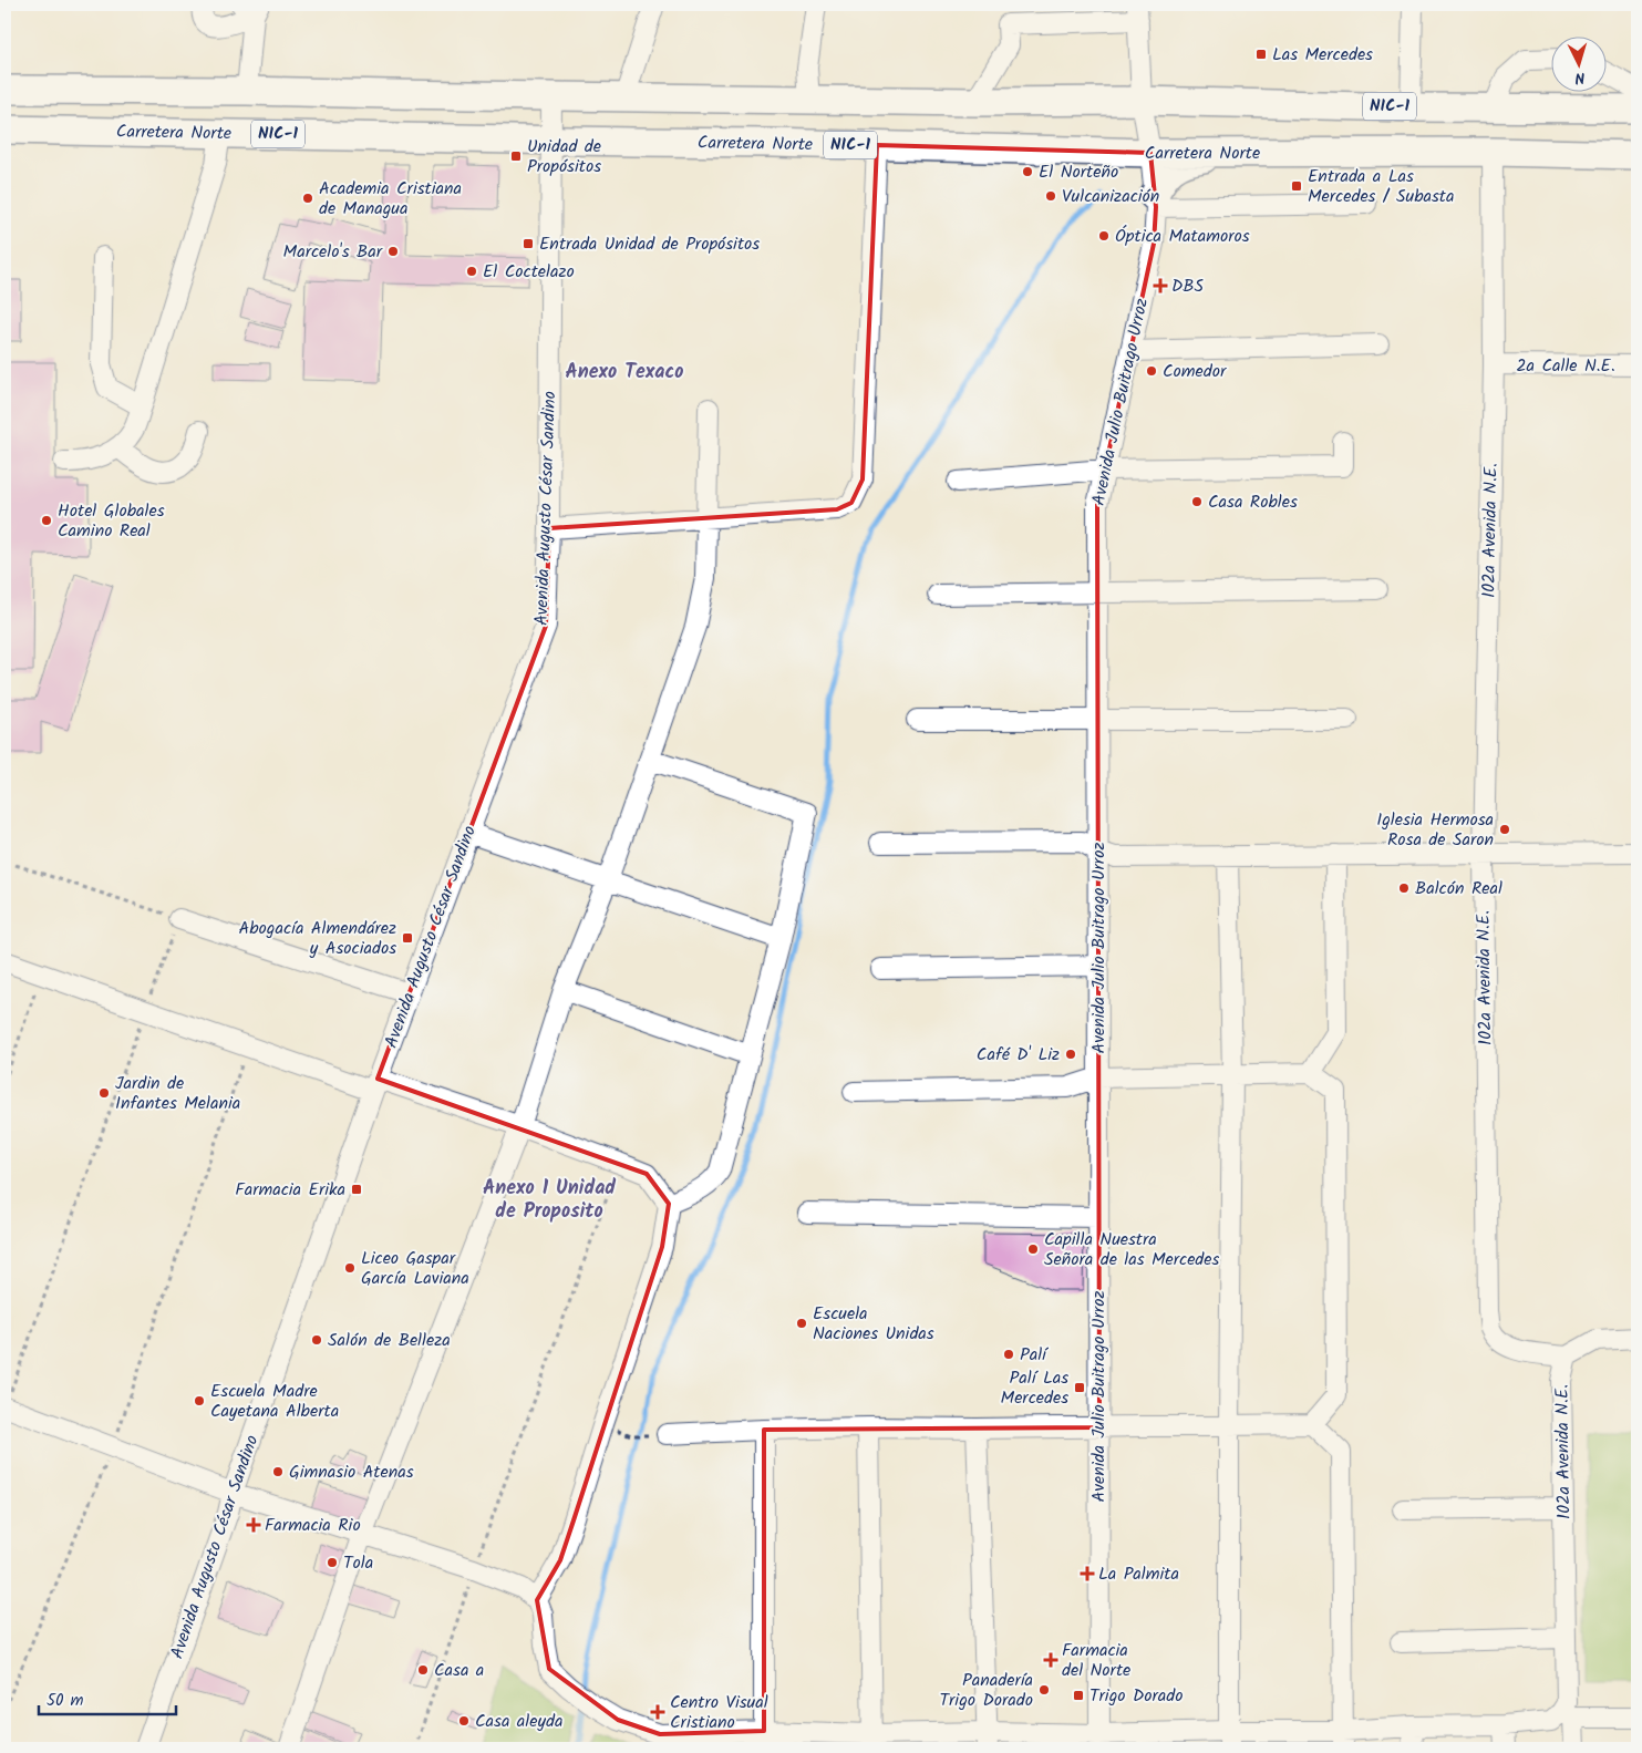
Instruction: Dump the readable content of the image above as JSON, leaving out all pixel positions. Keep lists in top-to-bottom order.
{
  "streets": {
    "highway": ["NIC-1", "Carretera Norte"],
    "street": [
      "2a Calle N.E.",
      "Avenida Julio Buitrago Urroz",
      "Avenida Augusto César Sandino",
      "102a Avenida N.E."
    ]
  },
  "crossings": [
    ["NIC-1", "Avenida Julio Buitrago Urroz"],
    ["NIC-1", "Avenida Augusto César Sandino"],
    ["Carretera Norte", "Avenida Julio Buitrago Urroz"],
    ["Carretera Norte", "Avenida Augusto César Sandino"],
    ["Carretera Norte", "102a Avenida N.E."],
    ["2a Calle N.E.", "102a Avenida N.E."]
  ],
  "districts": ["Anexo Texaco", "Anexo 1 Unidad de Proposito"],
  "places": {
    "transit": [
      "Las Mercedes",
      "Unidad de Propósitos",
      "Entrada a Las Mercedes / Subasta",
      "Entrada Unidad de Propósitos",
      "Abogacía Almendárez y Asociados",
      "Farmacia Erika",
      "Palí Las Mercedes",
      "Trigo Dorado"
    ],
    "other": [
      "El Norteño",
      "Vulcanización",
      "Academia Cristiana de Managua",
      "Óptica Matamoros",
      "Marcelo's Bar",
      "El Coctelazo",
      "Comedor",
      "Casa Robles",
      "Hotel Globales Camino Real",
      "Iglesia Hermosa Rosa de Saron",
      "Balcón Real",
      "Café D' Liz",
      "Jardin de Infantes Melania",
      "Capilla Nuestra Señora de las Mercedes",
      "Liceo Gaspar García Laviana",
      "Escuela Naciones Unidas",
      "Salón de Belleza",
      "Palí",
      "Escuela Madre Cayetana Alberta",
      "Gimnasio Atenas",
      "Tola",
      "Casa a",
      "Panadería Trigo Dorado",
      "Casa aleyda"
    ],
    "health": [
      "DBS",
      "Farmacia Rio",
      "La Palmita",
      "Farmacia del Norte",
      "Centro Visual Cristiano"
    ]
  },
  "scale_bar": "50 m",
  "north": "bottom"
}
